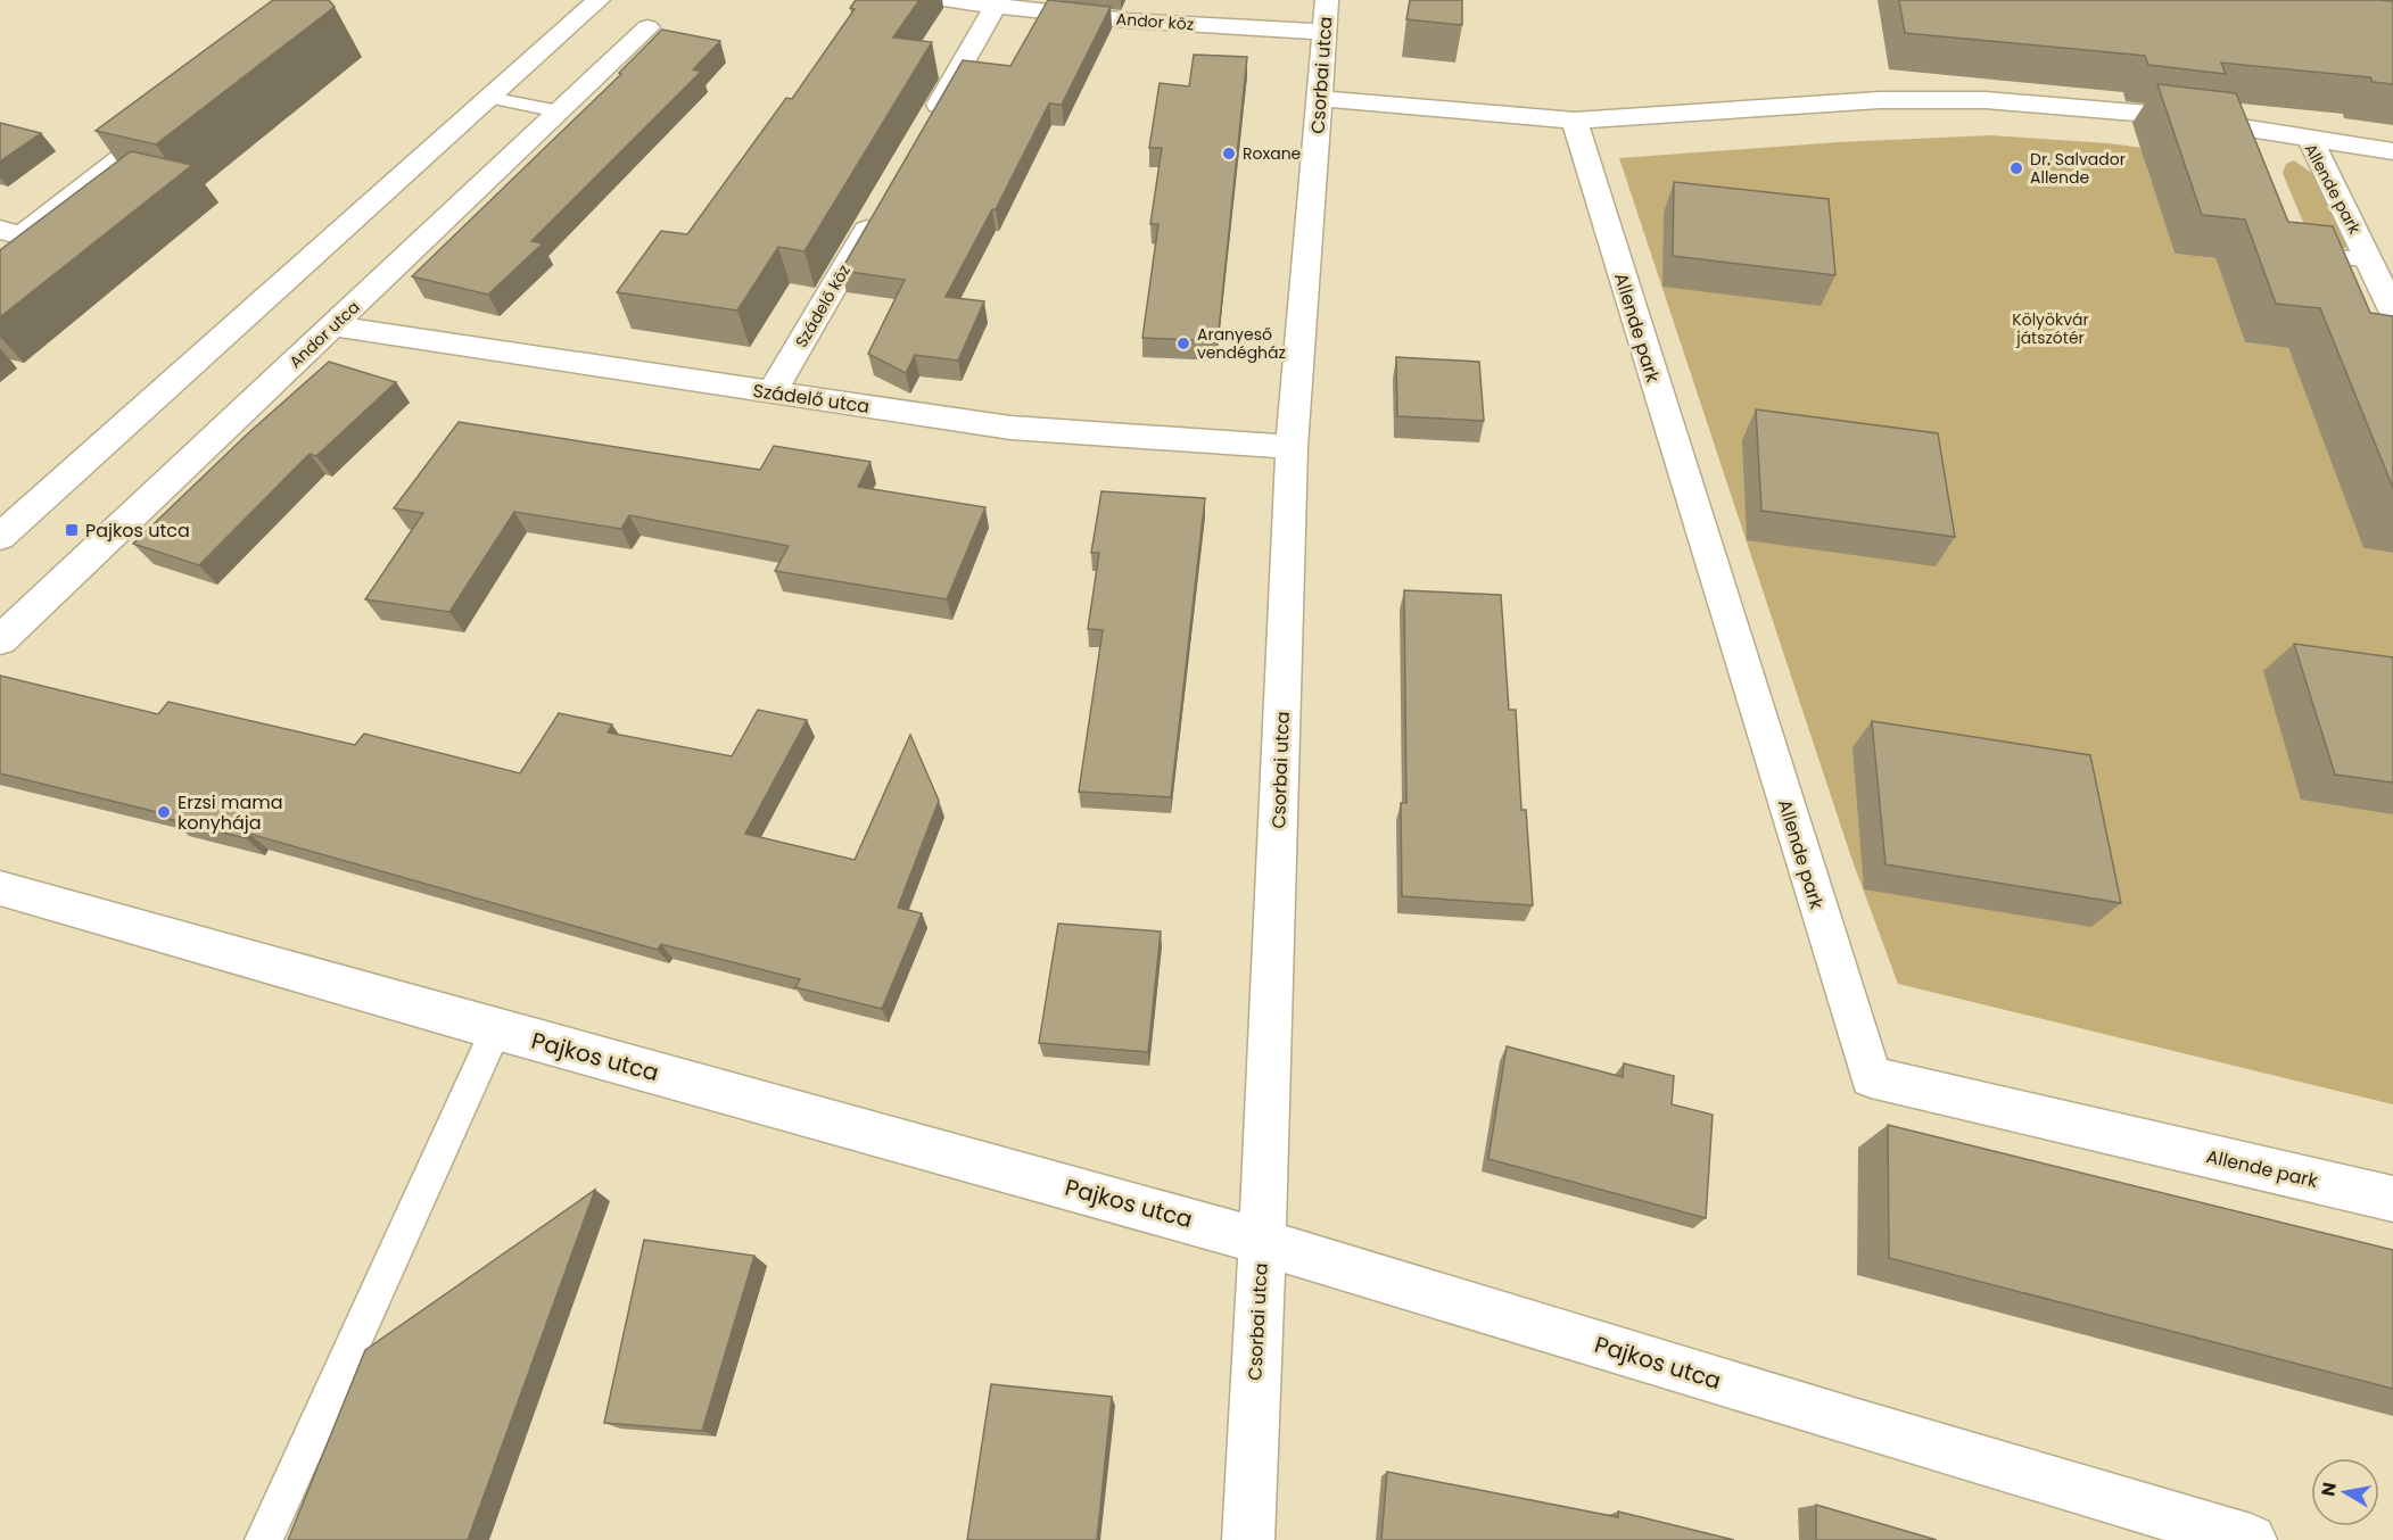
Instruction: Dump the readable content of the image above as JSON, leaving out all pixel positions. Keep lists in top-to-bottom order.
{
  "streets": {
    "street": [
      "Andor köz",
      "Csorbai utca",
      "Allende park",
      "Szádelő köz",
      "Andor utca",
      "Szádelő utca",
      "Pajkos utca"
    ]
  },
  "crossings": [
    ["Andor köz", "Csorbai utca"],
    ["Csorbai utca", "Allende park"],
    ["Csorbai utca", "Szádelő utca"],
    ["Csorbai utca", "Pajkos utca"],
    ["Szádelő köz", "Szádelő utca"],
    ["Andor utca", "Szádelő utca"]
  ],
  "parks": ["Kölyökvár játszótér"],
  "places": {
    "other": [
      "Roxane",
      "Dr. Salvador Allende",
      "Aranyeső vendégház",
      "Erzsi mama konyhája"
    ],
    "transit": ["Pajkos utca"]
  },
  "north": "left"
}
